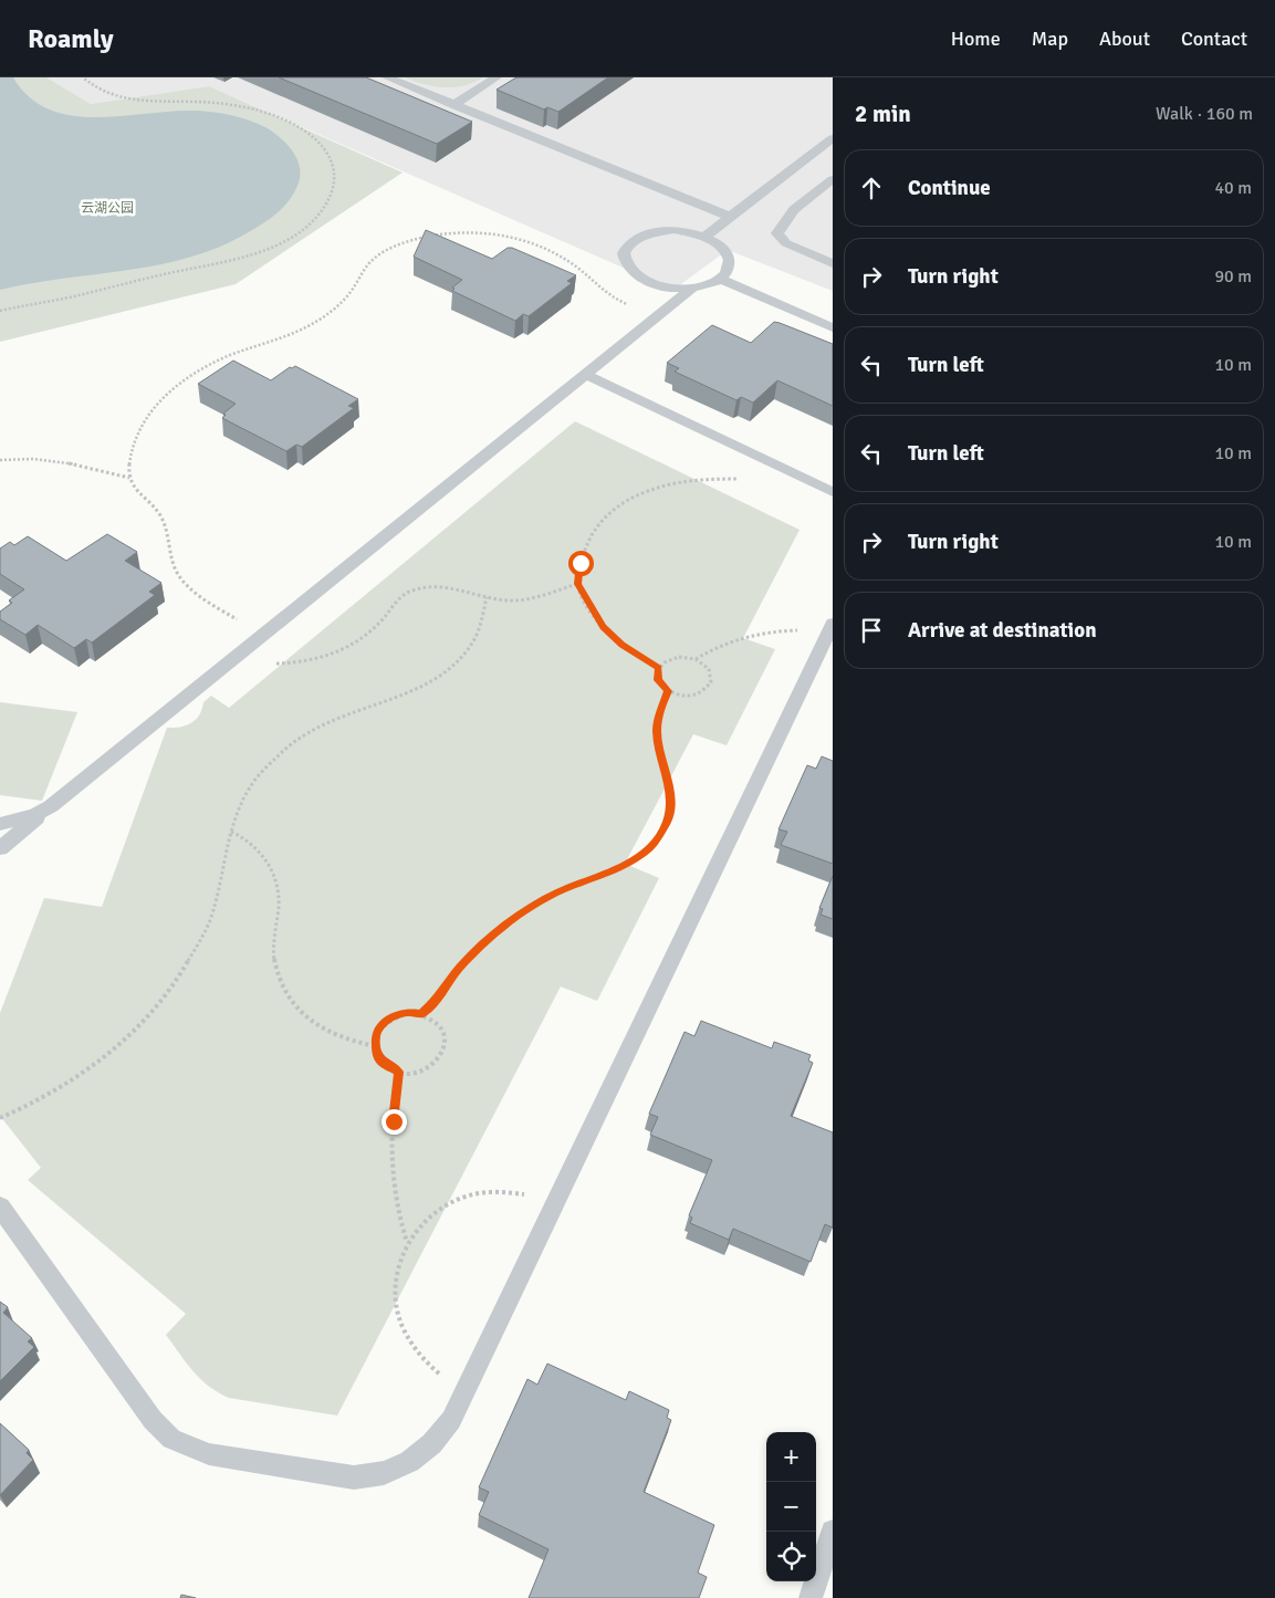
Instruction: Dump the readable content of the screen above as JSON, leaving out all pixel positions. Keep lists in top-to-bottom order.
{
  "parks": ["云湖公园"],
  "page": {
    "header": "Roamly",
    "nav": [
      "Home",
      "Map",
      "About",
      "Contact"
    ],
    "heading": ["2 min", "Walk · 160 m"],
    "list": [
      ["Continue", "40 m"],
      ["Turn right", "90 m"],
      ["Turn left", "10 m"],
      ["Turn left", "10 m"],
      ["Turn right", "10 m"],
      "Arrive at destination"
    ],
    "map_buttons": ["+", "−"]
  }
}
